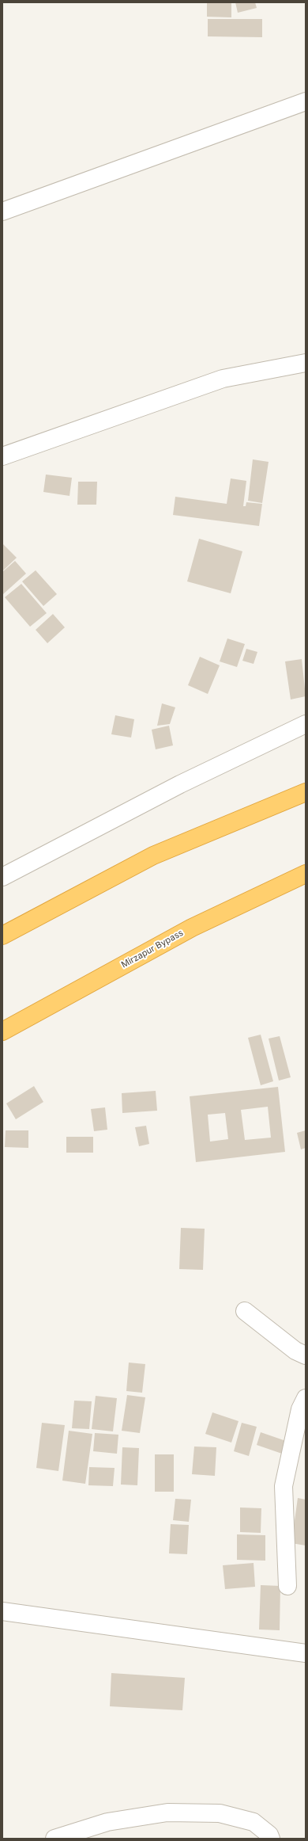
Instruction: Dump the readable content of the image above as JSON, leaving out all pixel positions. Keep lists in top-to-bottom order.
{
  "streets": {
    "highway": ["Mirzapur Bypass"]
  }
}
